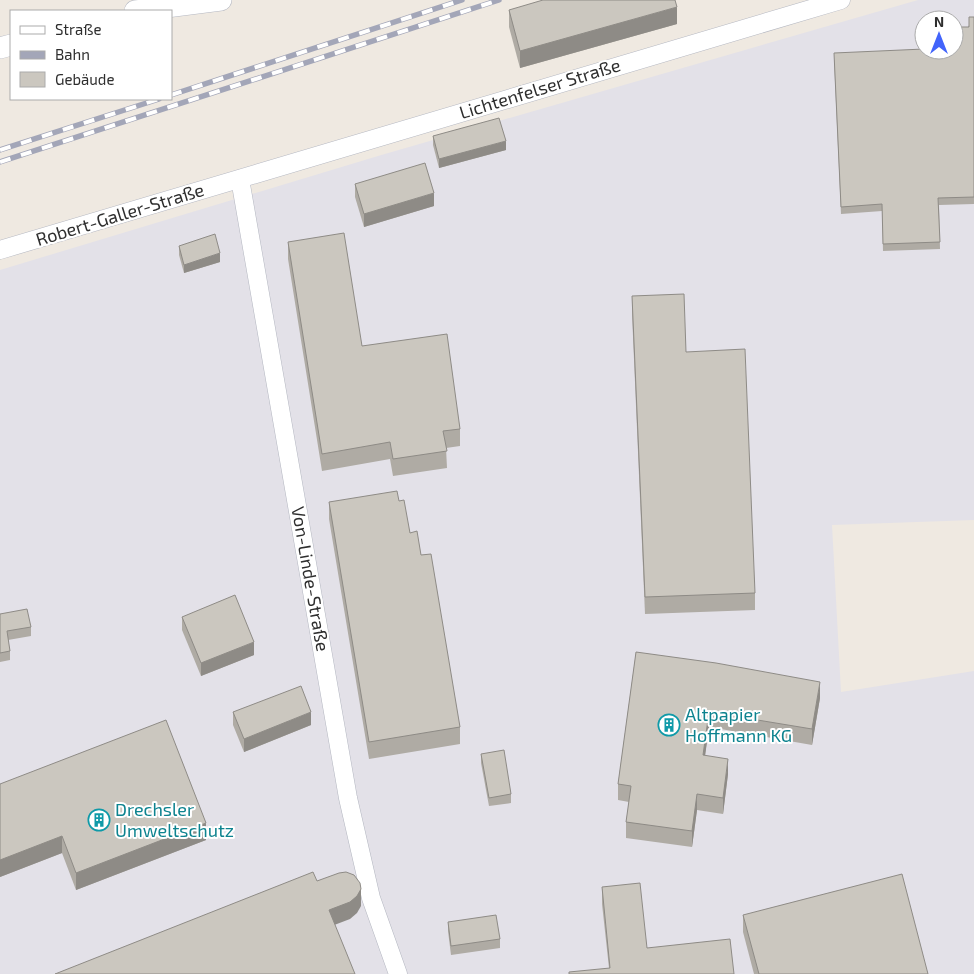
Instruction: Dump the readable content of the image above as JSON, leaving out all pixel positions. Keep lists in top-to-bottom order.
{
  "streets": {
    "street": ["Lichtenfelser Straße", "Robert-Galler-Straße", "Von-Linde-Straße"]
  },
  "crossings": [
    ["Lichtenfelser Straße", "Robert-Galler-Straße"],
    ["Lichtenfelser Straße", "Von-Linde-Straße"],
    ["Robert-Galler-Straße", "Von-Linde-Straße"]
  ],
  "places": {
    "building": ["Altpapier Hoffmann KG", "Drechsler Umweltschutz"]
  },
  "legend": ["Straße", "Bahn", "Gebäude"],
  "north": "top"
}
